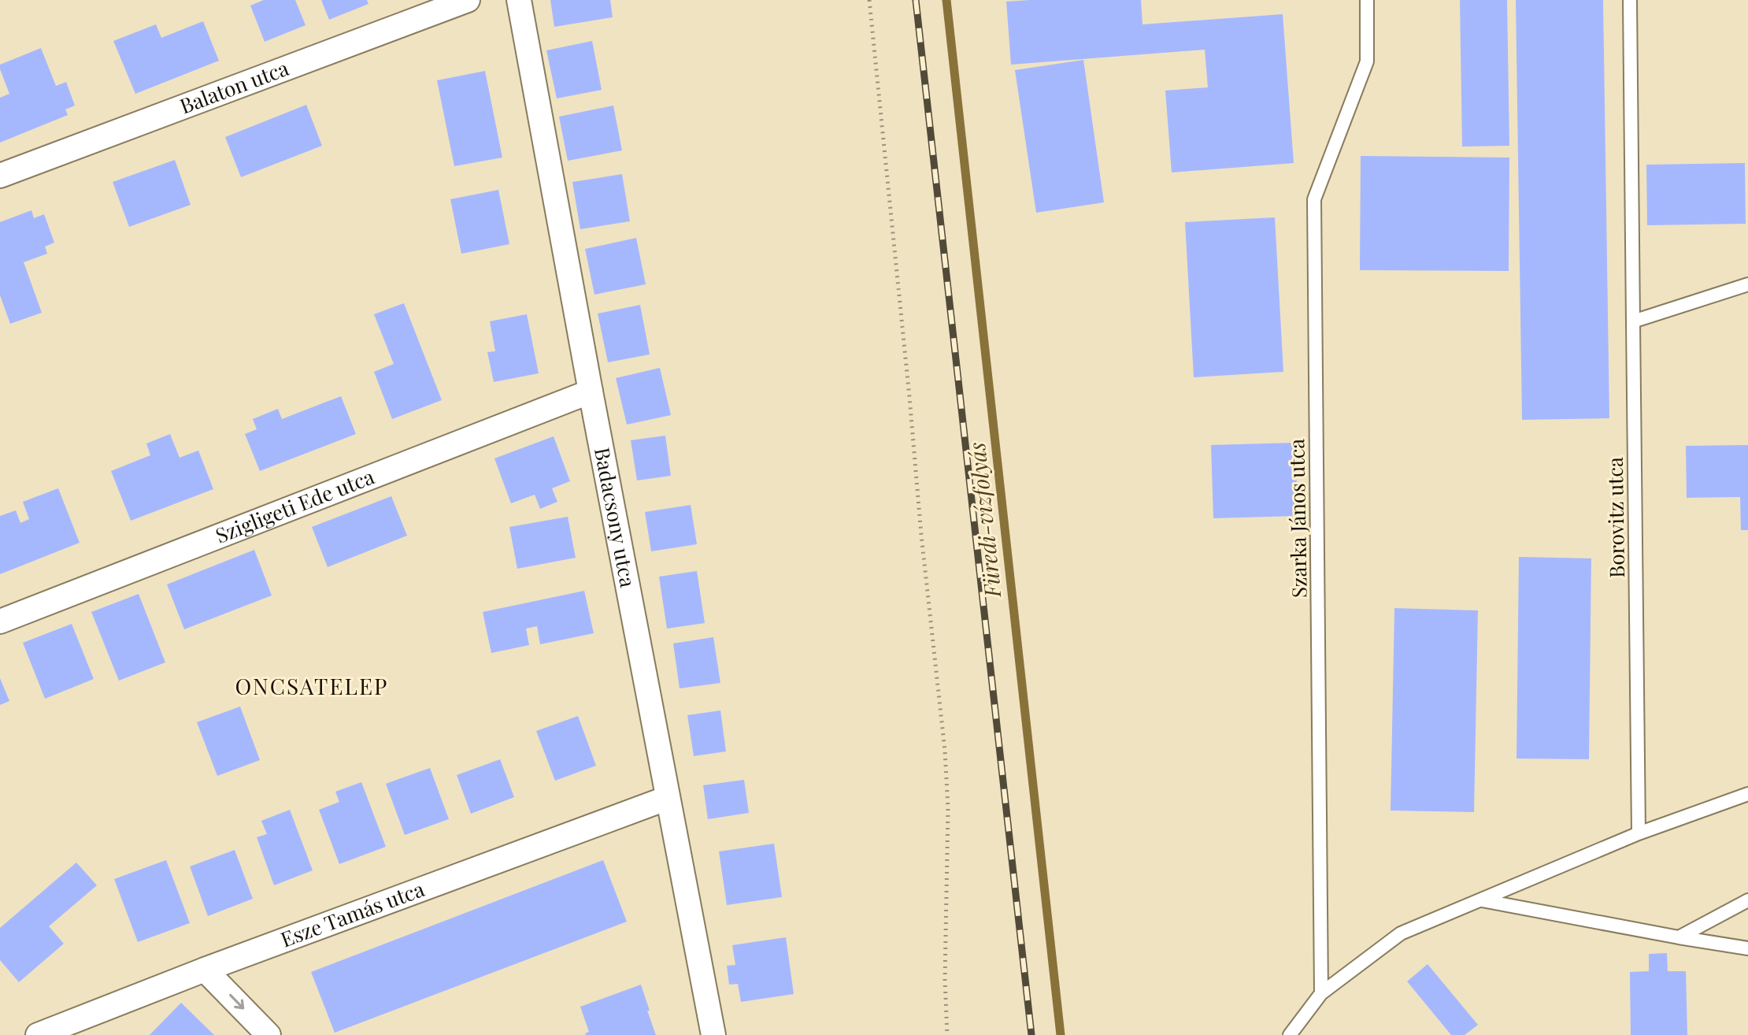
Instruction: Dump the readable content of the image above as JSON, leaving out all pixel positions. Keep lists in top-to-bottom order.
{
  "streets": {
    "street": [
      "Balaton utca",
      "Szigligeti Ede utca",
      "Badacsony utca",
      "Esze Tamás utca"
    ],
    "lane": ["Borovitz utca", "Szarka János utca"]
  },
  "crossings": [
    ["Szigligeti Ede utca", "Badacsony utca"],
    ["Badacsony utca", "Esze Tamás utca"]
  ],
  "districts": ["ONCSATELEP"],
  "water": ["Füredi-vízfolyás"]
}
